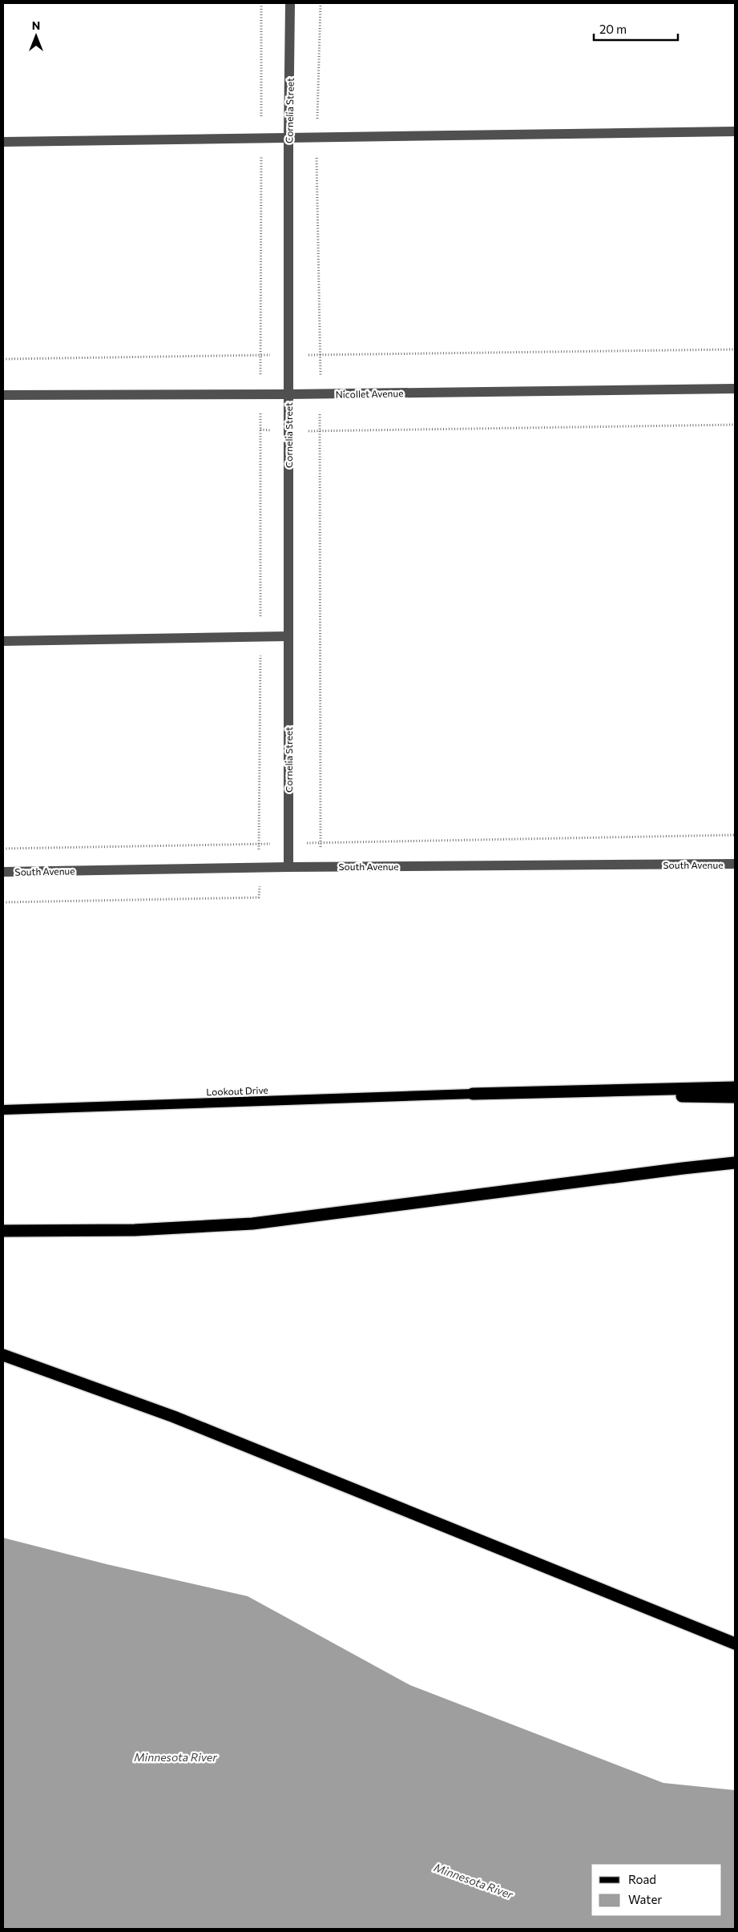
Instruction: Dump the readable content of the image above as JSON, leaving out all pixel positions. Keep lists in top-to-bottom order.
{
  "streets": {
    "main road": ["Lookout Drive"],
    "street": ["Cornelia Street", "Nicollet Avenue", "South Avenue"]
  },
  "crossings": [
    ["Cornelia Street", "Nicollet Avenue"],
    ["Cornelia Street", "South Avenue"]
  ],
  "water": ["Minnesota River"],
  "legend": ["Road", "Water"],
  "scale_bar": "20 m",
  "north": "top"
}
